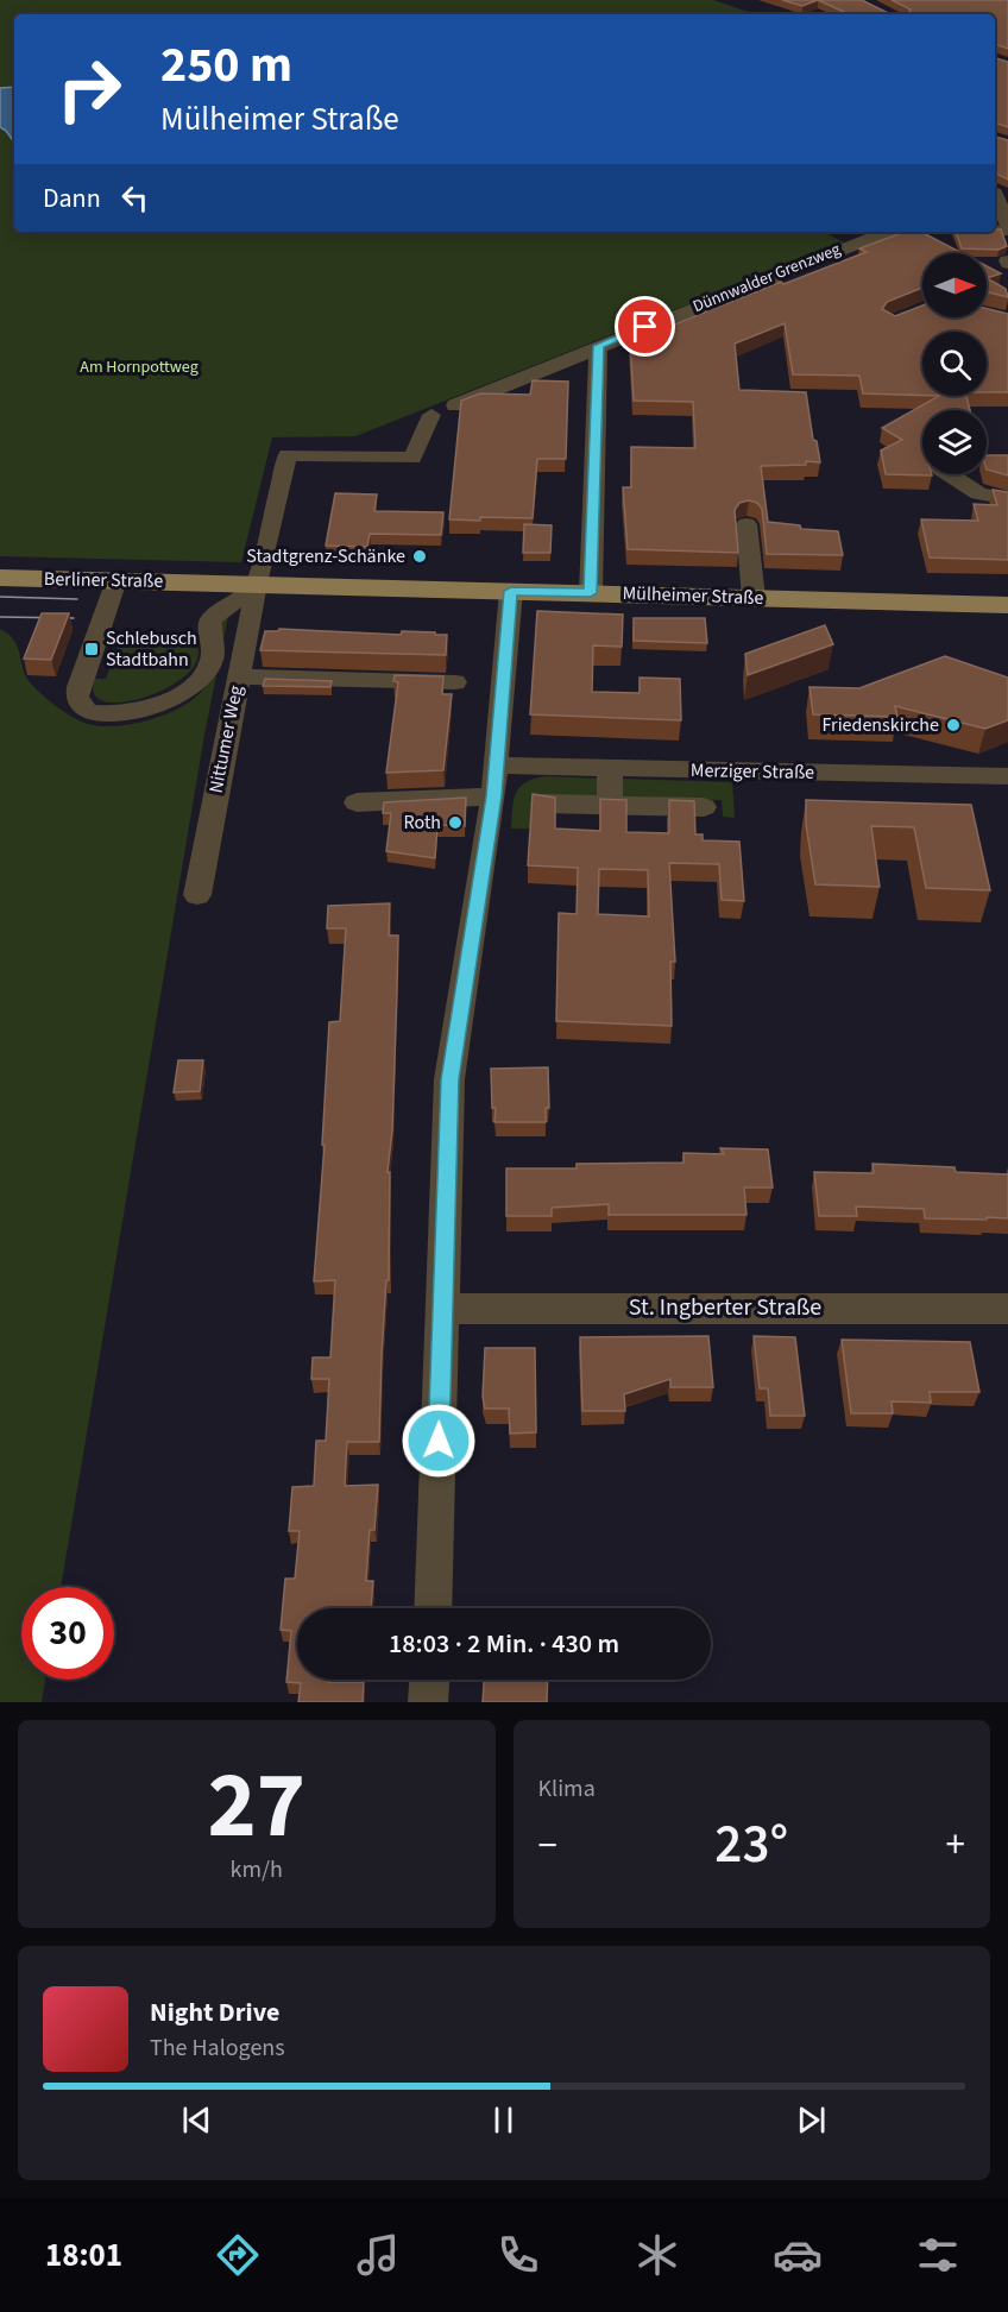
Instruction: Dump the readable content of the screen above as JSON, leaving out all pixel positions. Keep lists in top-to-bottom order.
{
  "streets": {
    "main road": ["Berliner Straße", "Mülheimer Straße"],
    "street": [
      "Dünnwalder Grenzweg",
      "Nittumer Weg",
      "Merziger Straße",
      "St. Ingberter Straße"
    ]
  },
  "crossings": [
    ["Berliner Straße", "Mülheimer Straße"],
    ["Mülheimer Straße", "Nittumer Weg"]
  ],
  "parks": ["Am Hornpottweg"],
  "places": {
    "other": ["Stadtgrenz-Schänke", "Friedenskirche", "Roth"],
    "transit": ["Schlebusch Stadtbahn"]
  },
  "north": "right",
  "page": {
    "turn": ["250 m", "Mülheimer Straße"],
    "then": "Dann",
    "limit": "30",
    "trip": "18:03 · 2 Min. · 430 m",
    "tile": [
      ["27", "km/h"],
      "Klima"
    ],
    "heat": ["−", "23°", "+"],
    "song": ["Night Drive", "The Halogens"],
    "tabs": "18:01"
  }
}
